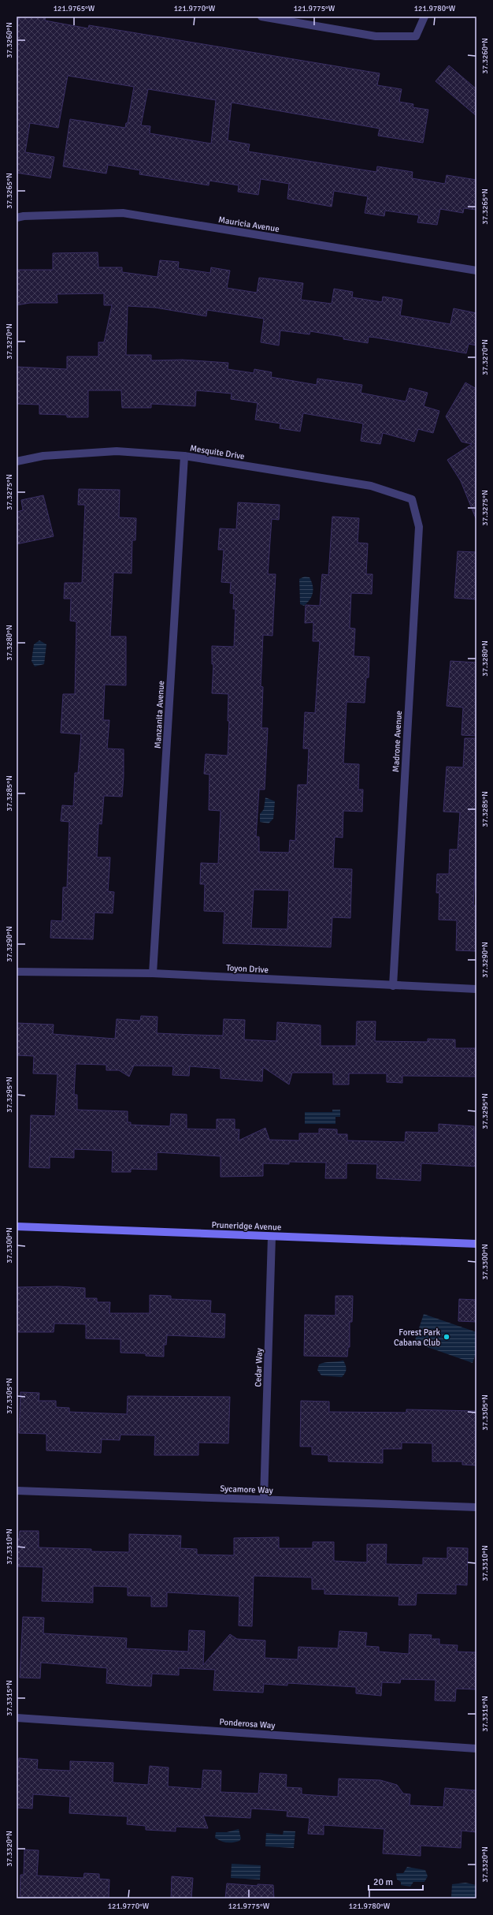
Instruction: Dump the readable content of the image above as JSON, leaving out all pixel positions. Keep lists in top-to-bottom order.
{
  "streets": {
    "main road": ["Pruneridge Avenue"],
    "street": [
      "Mauricia Avenue",
      "Mesquite Drive",
      "Manzanita Avenue",
      "Madrone Avenue",
      "Toyon Drive",
      "Cedar Way",
      "Sycamore Way",
      "Ponderosa Way"
    ]
  },
  "crossings": [
    ["Mesquite Drive", "Manzanita Avenue"],
    ["Mesquite Drive", "Madrone Avenue"],
    ["Manzanita Avenue", "Toyon Drive"],
    ["Madrone Avenue", "Toyon Drive"],
    ["Pruneridge Avenue", "Cedar Way"],
    ["Cedar Way", "Sycamore Way"]
  ],
  "places": ["Forest Park Cabana Club"],
  "scale_bar": "20 m",
  "coordinates": [
    "121.9765°W",
    "121.9770°W",
    "121.9775°W",
    "121.9780°W",
    "37.3260°N",
    "37.3265°N",
    "37.3270°N",
    "37.3275°N",
    "37.3280°N",
    "37.3285°N",
    "37.3290°N",
    "37.3295°N",
    "37.3300°N",
    "37.3305°N",
    "37.3310°N",
    "37.3315°N",
    "37.3320°N"
  ]
}
